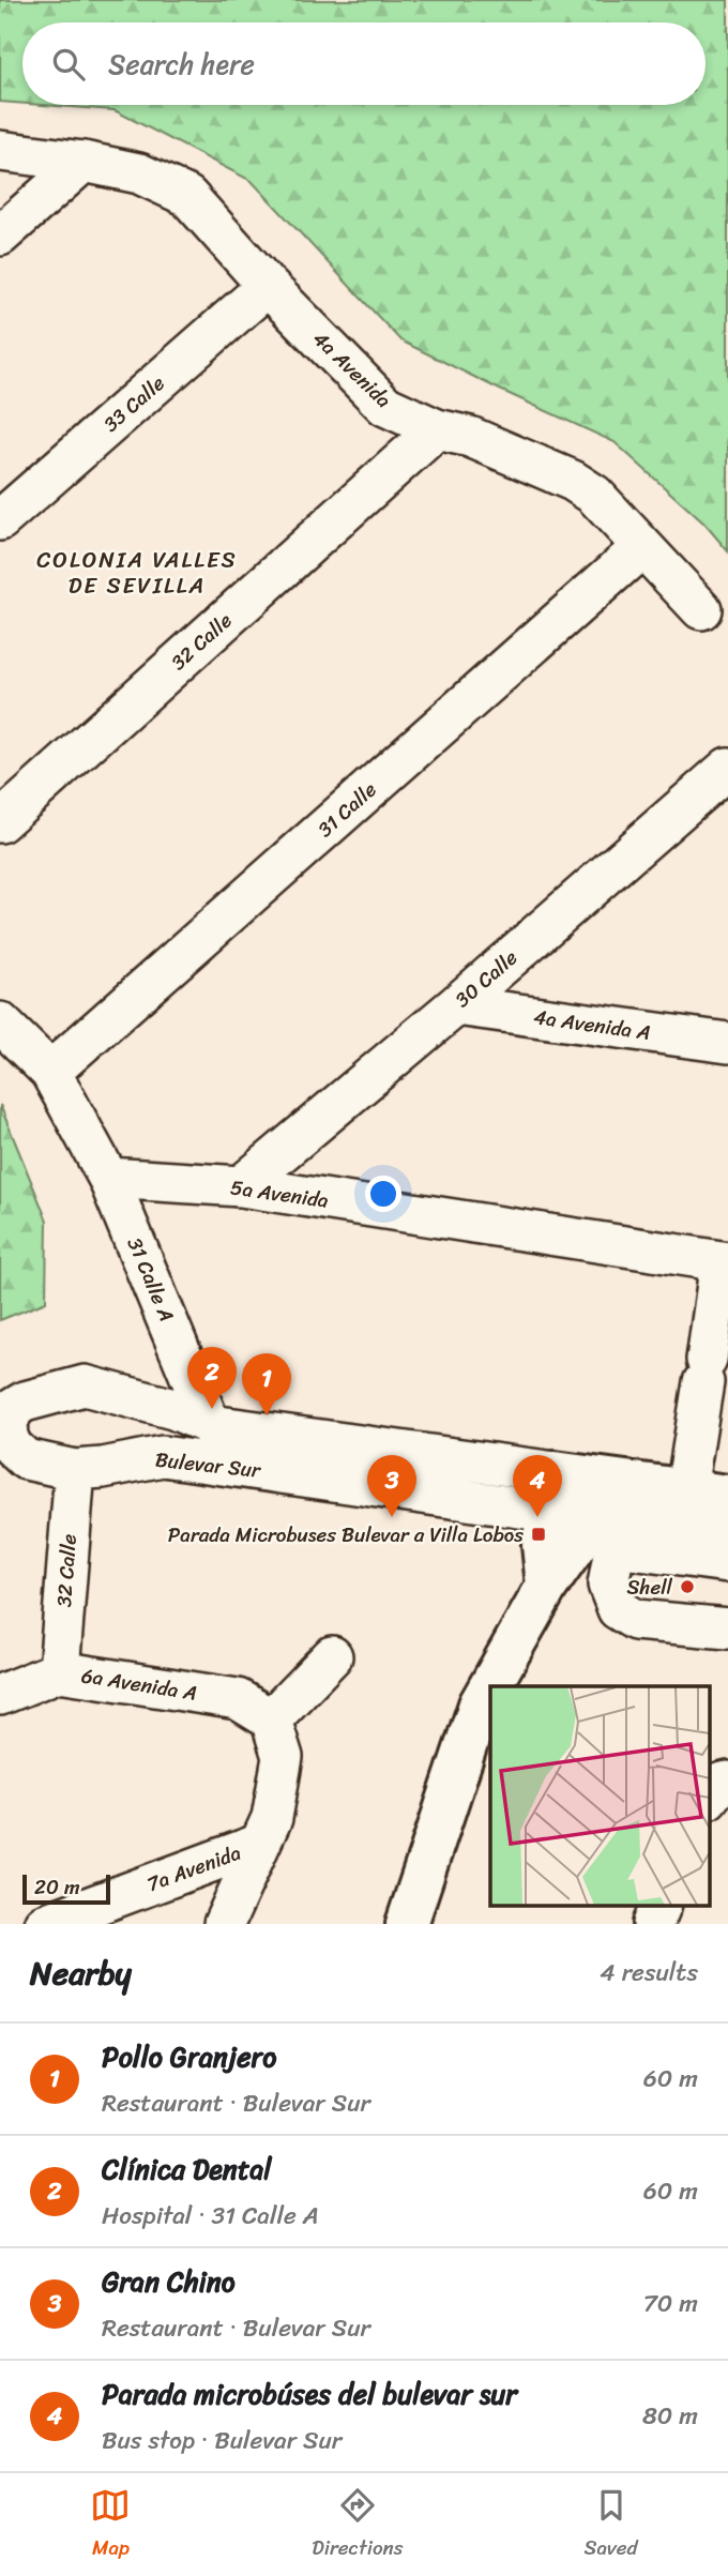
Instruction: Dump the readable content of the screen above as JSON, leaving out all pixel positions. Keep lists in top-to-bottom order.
{
  "streets": {
    "main road": ["Bulevar Sur"],
    "street": [
      "4a Avenida",
      "33 Calle",
      "32 Calle",
      "31 Calle",
      "30 Calle",
      "4a Avenida A",
      "5a Avenida",
      "31 Calle A",
      "6a Avenida A",
      "7a Avenida"
    ]
  },
  "crossings": [
    ["4a Avenida", "33 Calle"],
    ["4a Avenida", "32 Calle"],
    ["4a Avenida", "31 Calle"],
    ["32 Calle", "Bulevar Sur"],
    ["32 Calle", "6a Avenida A"],
    ["30 Calle", "4a Avenida A"],
    ["30 Calle", "5a Avenida"],
    ["5a Avenida", "31 Calle A"],
    ["31 Calle A", "Bulevar Sur"]
  ],
  "districts": ["COLONIA VALLES DE SEVILLA"],
  "places": {
    "transit": ["Parada Microbuses Bulevar a Villa Lobos"],
    "other": ["Shell"]
  },
  "scale_bar": "20 m",
  "page": {
    "search": "Search here",
    "pins": [
      "2",
      "1",
      "3",
      "4"
    ],
    "scale": "20 m",
    "heading": ["Nearby", "4 results"],
    "list": [
      {
        "mark": "1",
        "name": "Pollo Granjero",
        "note": "Restaurant · Bulevar Sur",
        "value": "60 m"
      },
      {
        "mark": "2",
        "name": "Clínica Dental",
        "note": "Hospital · 31 Calle A",
        "value": "60 m"
      },
      {
        "mark": "3",
        "name": "Gran Chino",
        "note": "Restaurant · Bulevar Sur",
        "value": "70 m"
      },
      {
        "mark": "4",
        "name": "Parada microbúses del bulevar sur",
        "note": "Bus stop · Bulevar Sur",
        "value": "80 m"
      }
    ],
    "nav": ["Map", "Directions", "Saved"]
  }
}
